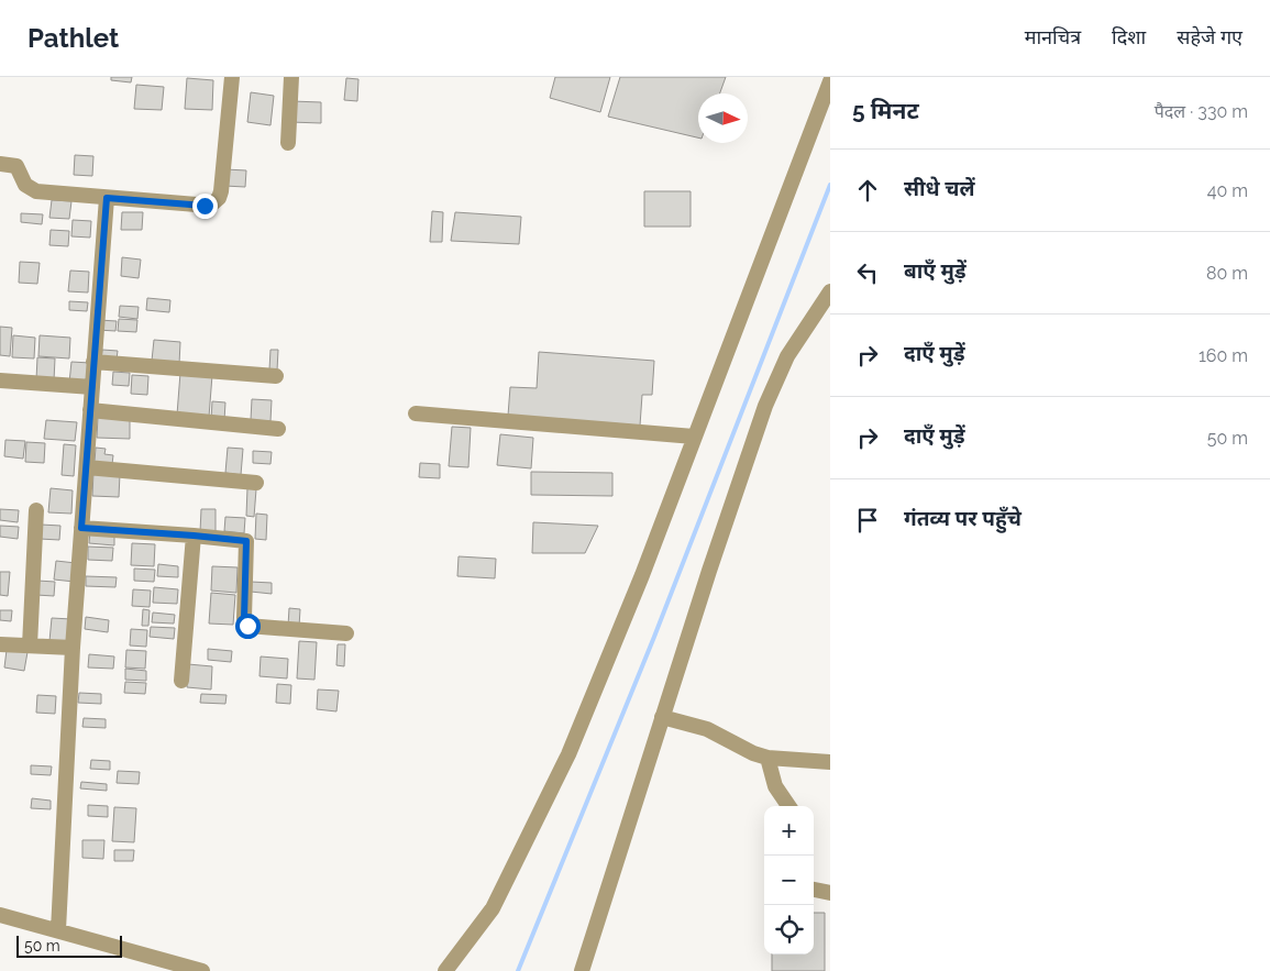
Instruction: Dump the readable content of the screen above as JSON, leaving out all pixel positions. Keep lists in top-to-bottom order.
{
  "scale_bar": "50 m",
  "north": "right",
  "page": {
    "header": "Pathlet",
    "nav": ["मानचित्र", "दिशा", "सहेजे गए"],
    "heading": ["5 मिनट", "पैदल · 330 m"],
    "list": [
      ["सीधे चलें", "40 m"],
      ["बाएँ मुड़ें", "80 m"],
      ["दाएँ मुड़ें", "160 m"],
      ["दाएँ मुड़ें", "50 m"],
      "गंतव्य पर पहुँचे"
    ],
    "map_buttons": ["+", "−"],
    "scale": "50 m"
  }
}
